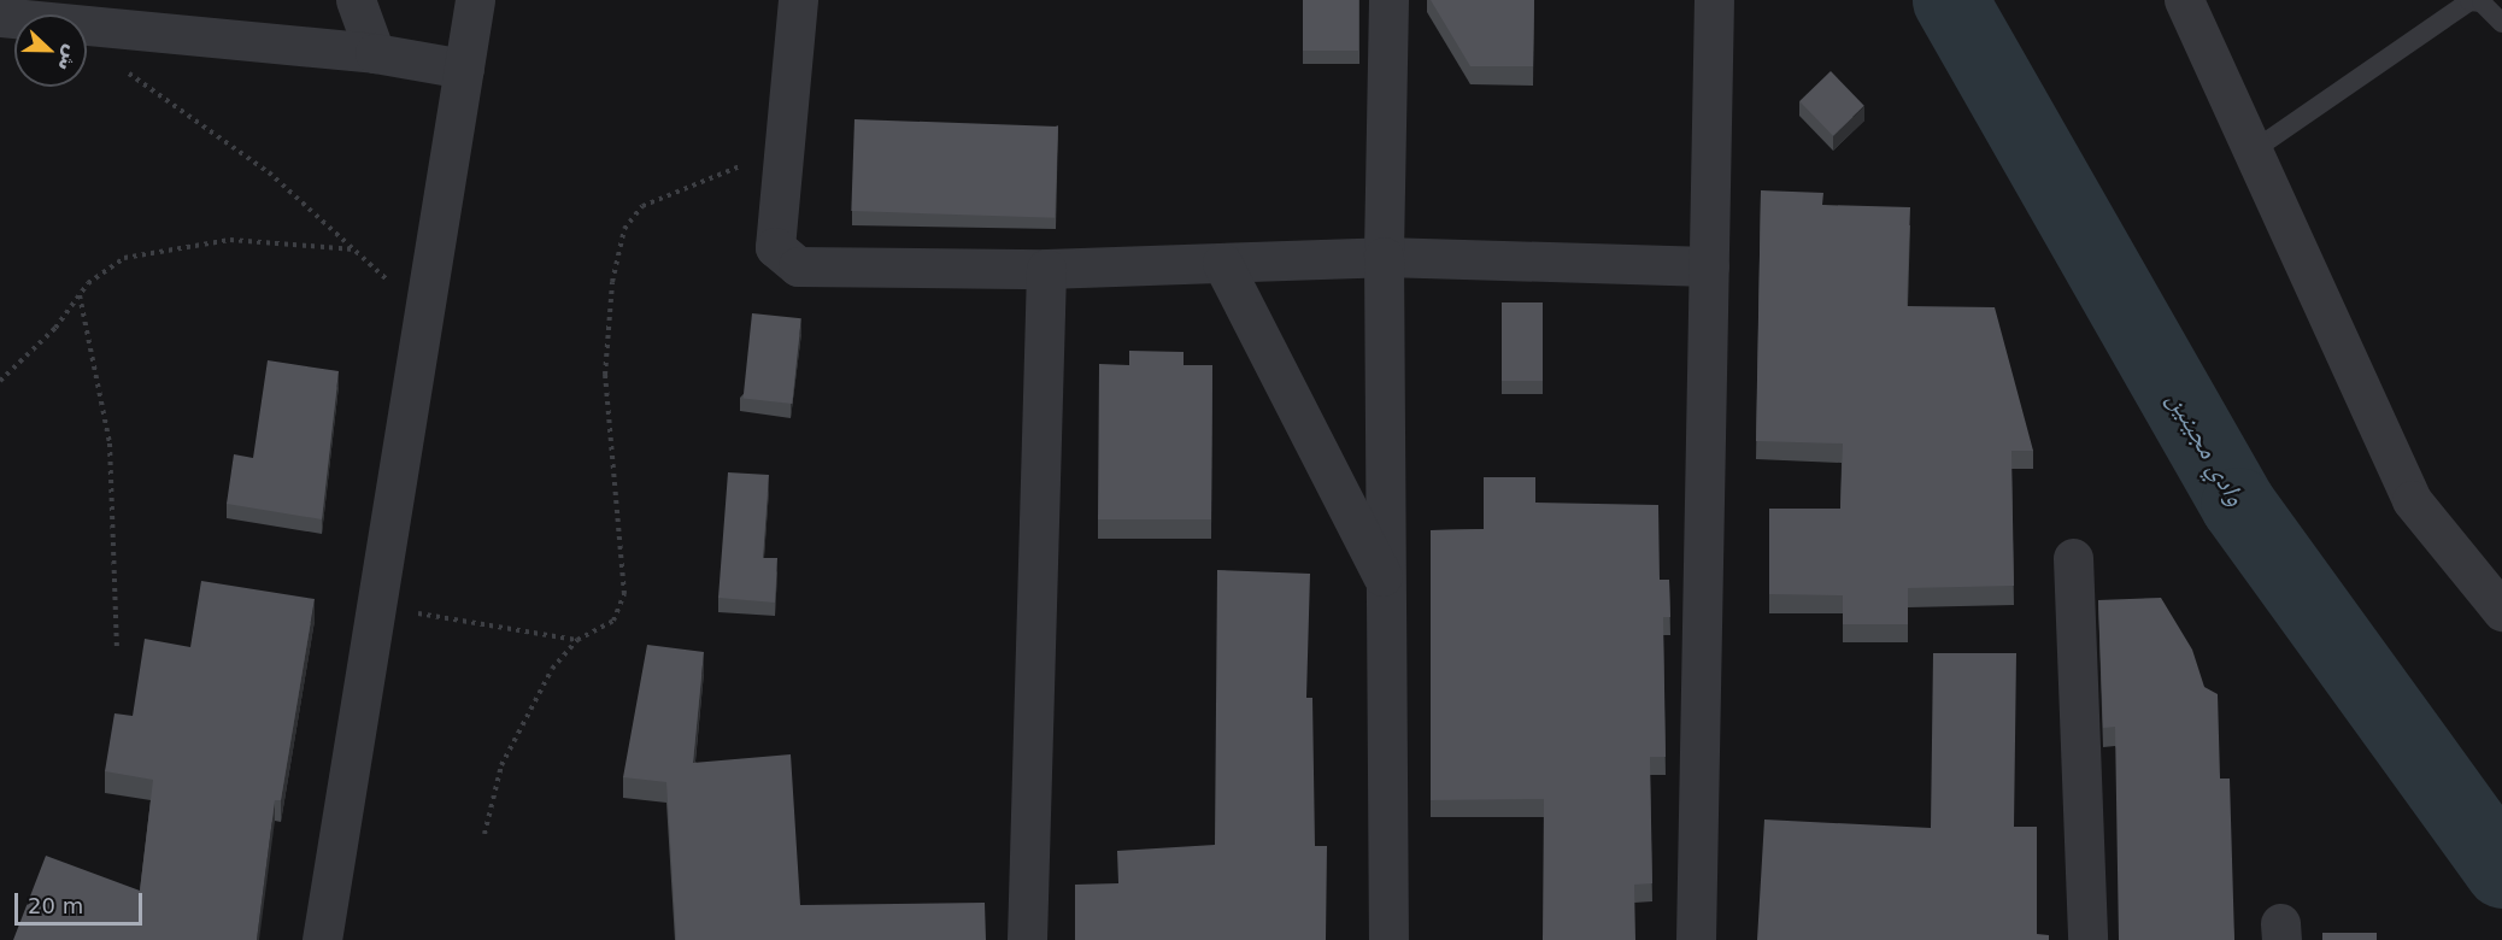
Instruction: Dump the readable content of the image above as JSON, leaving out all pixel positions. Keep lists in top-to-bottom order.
{
  "water": ["وادي مجينين"],
  "scale_bar": "20 m",
  "north": "right"
}
